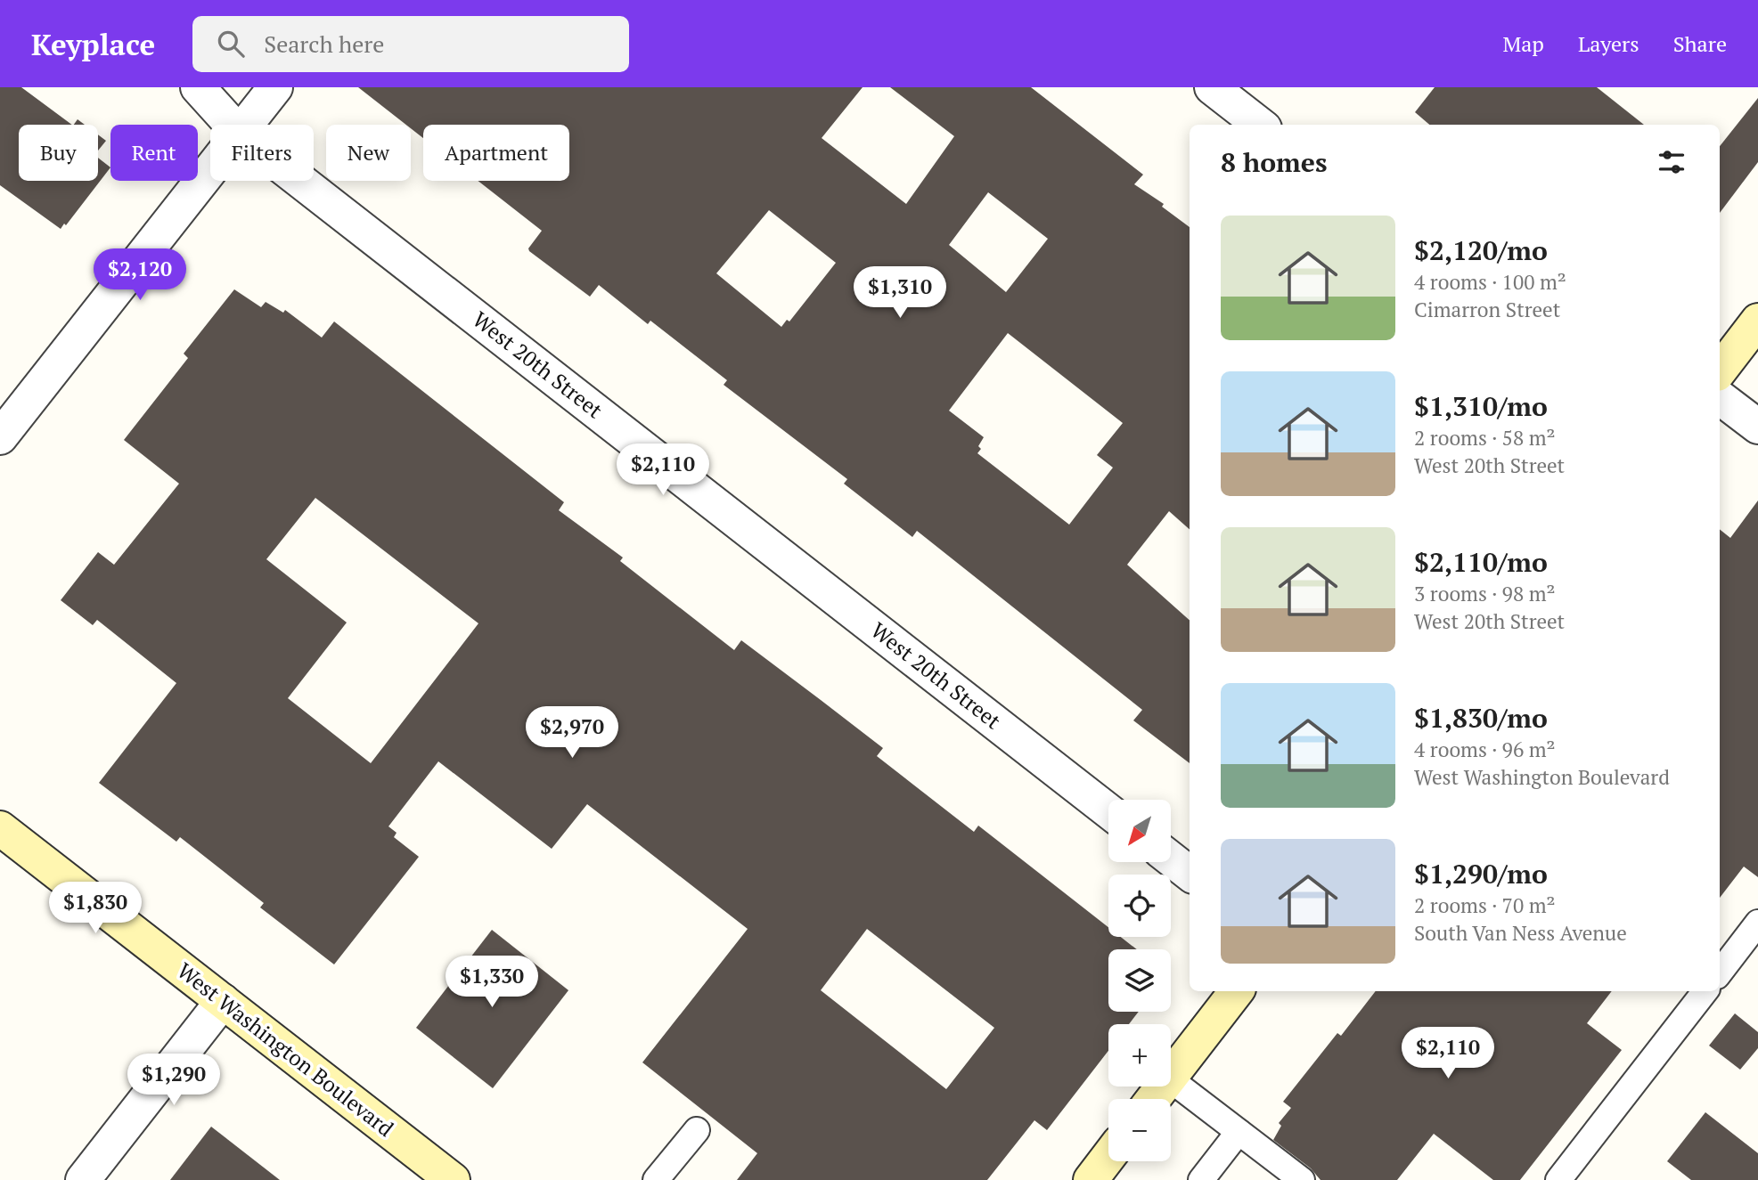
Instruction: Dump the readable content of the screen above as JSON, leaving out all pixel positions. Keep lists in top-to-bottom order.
{
  "streets": {
    "main road": ["West Washington Boulevard"],
    "street": ["West 20th Street"]
  },
  "north": "bottom left",
  "page": {
    "header": "Keyplace",
    "search": "Search here",
    "nav": ["Map", "Layers", "Share"],
    "chip": [
      "Buy",
      "Rent",
      "Filters",
      "New",
      "Apartment"
    ],
    "heading": "8 homes",
    "list": [
      {
        "name": "$2,120/mo",
        "note": "4 rooms · 100 m² · Cimarron Street"
      },
      {
        "name": "$1,310/mo",
        "note": "2 rooms · 58 m² · West 20th Street"
      },
      {
        "name": "$2,110/mo",
        "note": "3 rooms · 98 m² · West 20th Street"
      },
      {
        "name": "$1,830/mo",
        "note": "4 rooms · 96 m² · West Washington Boulevard"
      },
      {
        "name": "$1,290/mo",
        "note": "2 rooms · 70 m² · South Van Ness Avenue"
      }
    ],
    "price": [
      "$2,120",
      "$1,310",
      "$2,110",
      "$2,970",
      "$1,830",
      "$1,330",
      "$2,110",
      "$1,290"
    ],
    "map_buttons": ["+", "−"]
  }
}
